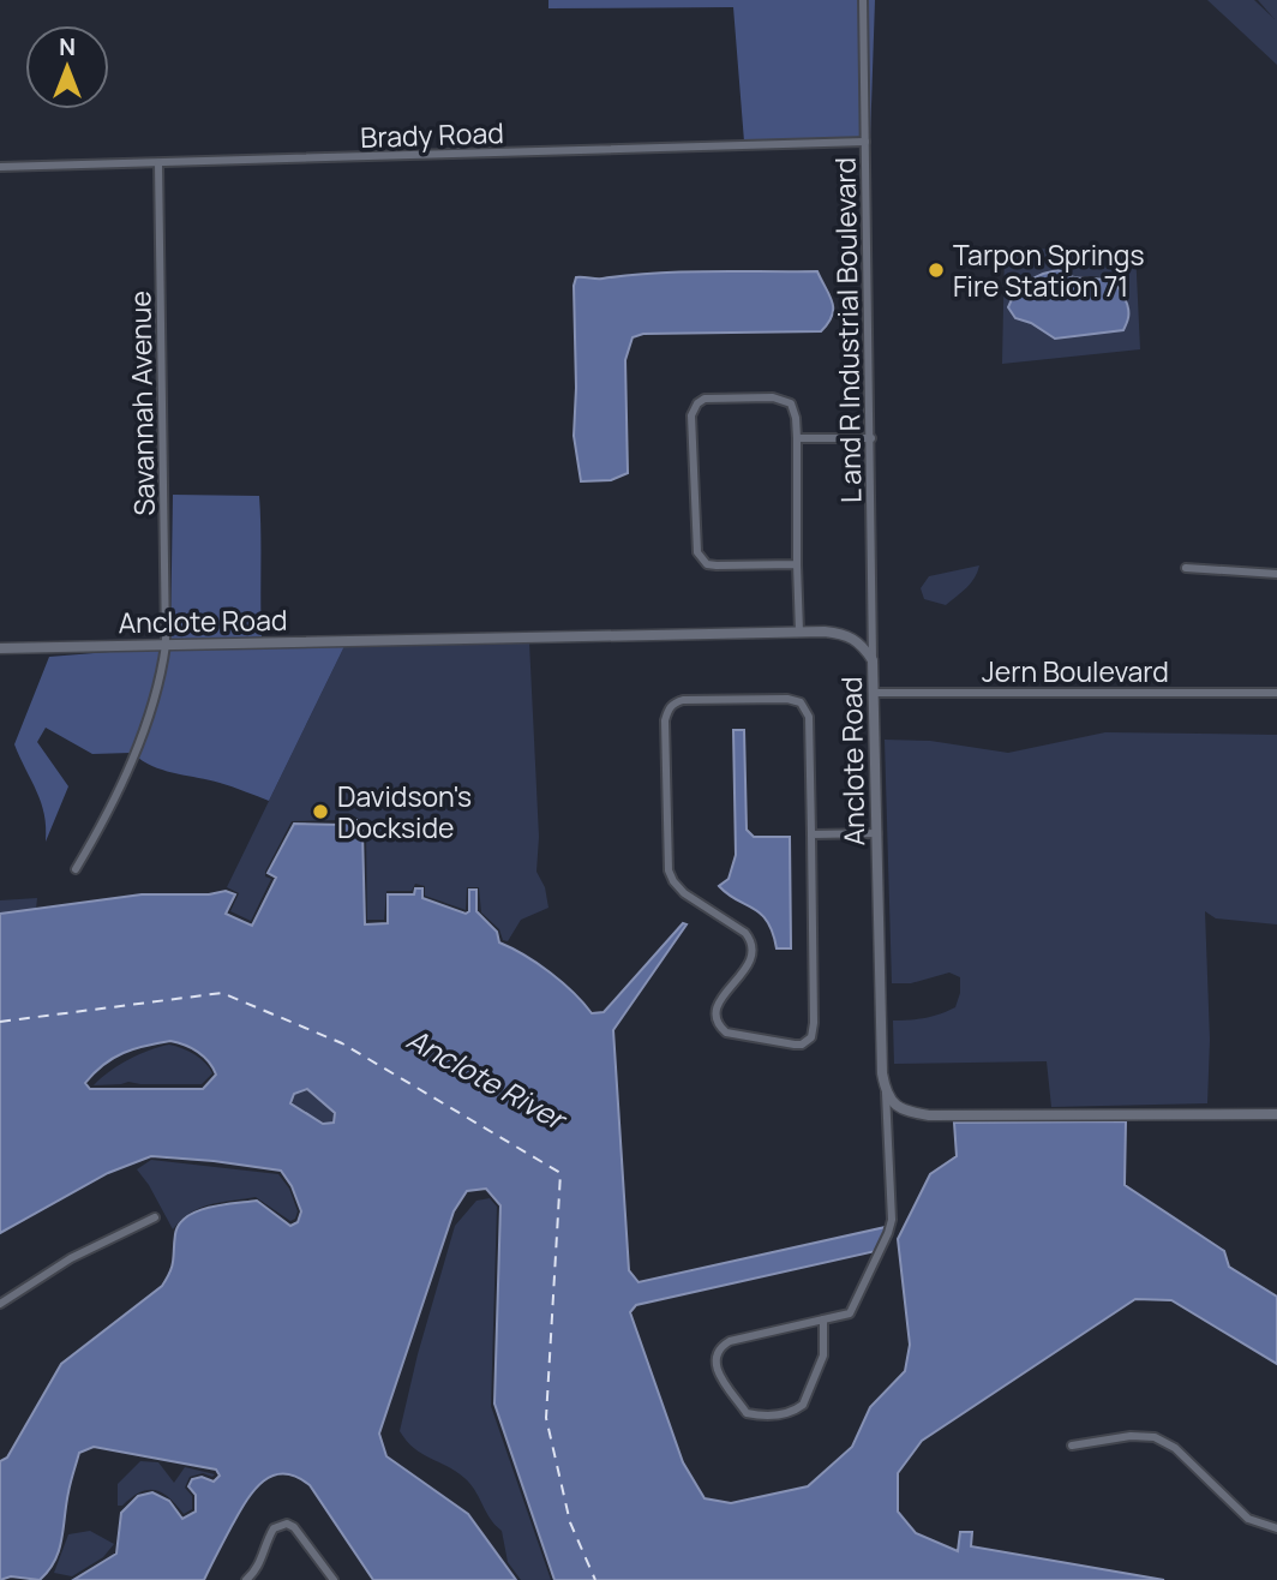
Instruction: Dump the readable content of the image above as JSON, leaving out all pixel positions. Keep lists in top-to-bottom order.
{
  "streets": {
    "street": [
      "Brady Road",
      "L and R Industrial Boulevard",
      "Savannah Avenue",
      "Anclote Road",
      "Jern Boulevard"
    ]
  },
  "crossings": [
    ["Brady Road", "L and R Industrial Boulevard"],
    ["Brady Road", "Savannah Avenue"],
    ["L and R Industrial Boulevard", "Anclote Road"],
    ["Savannah Avenue", "Anclote Road"],
    ["Anclote Road", "Jern Boulevard"]
  ],
  "water": ["Anclote River"],
  "places": ["Tarpon Springs Fire Station 71", "Davidson's Dockside"],
  "north": "top"
}
